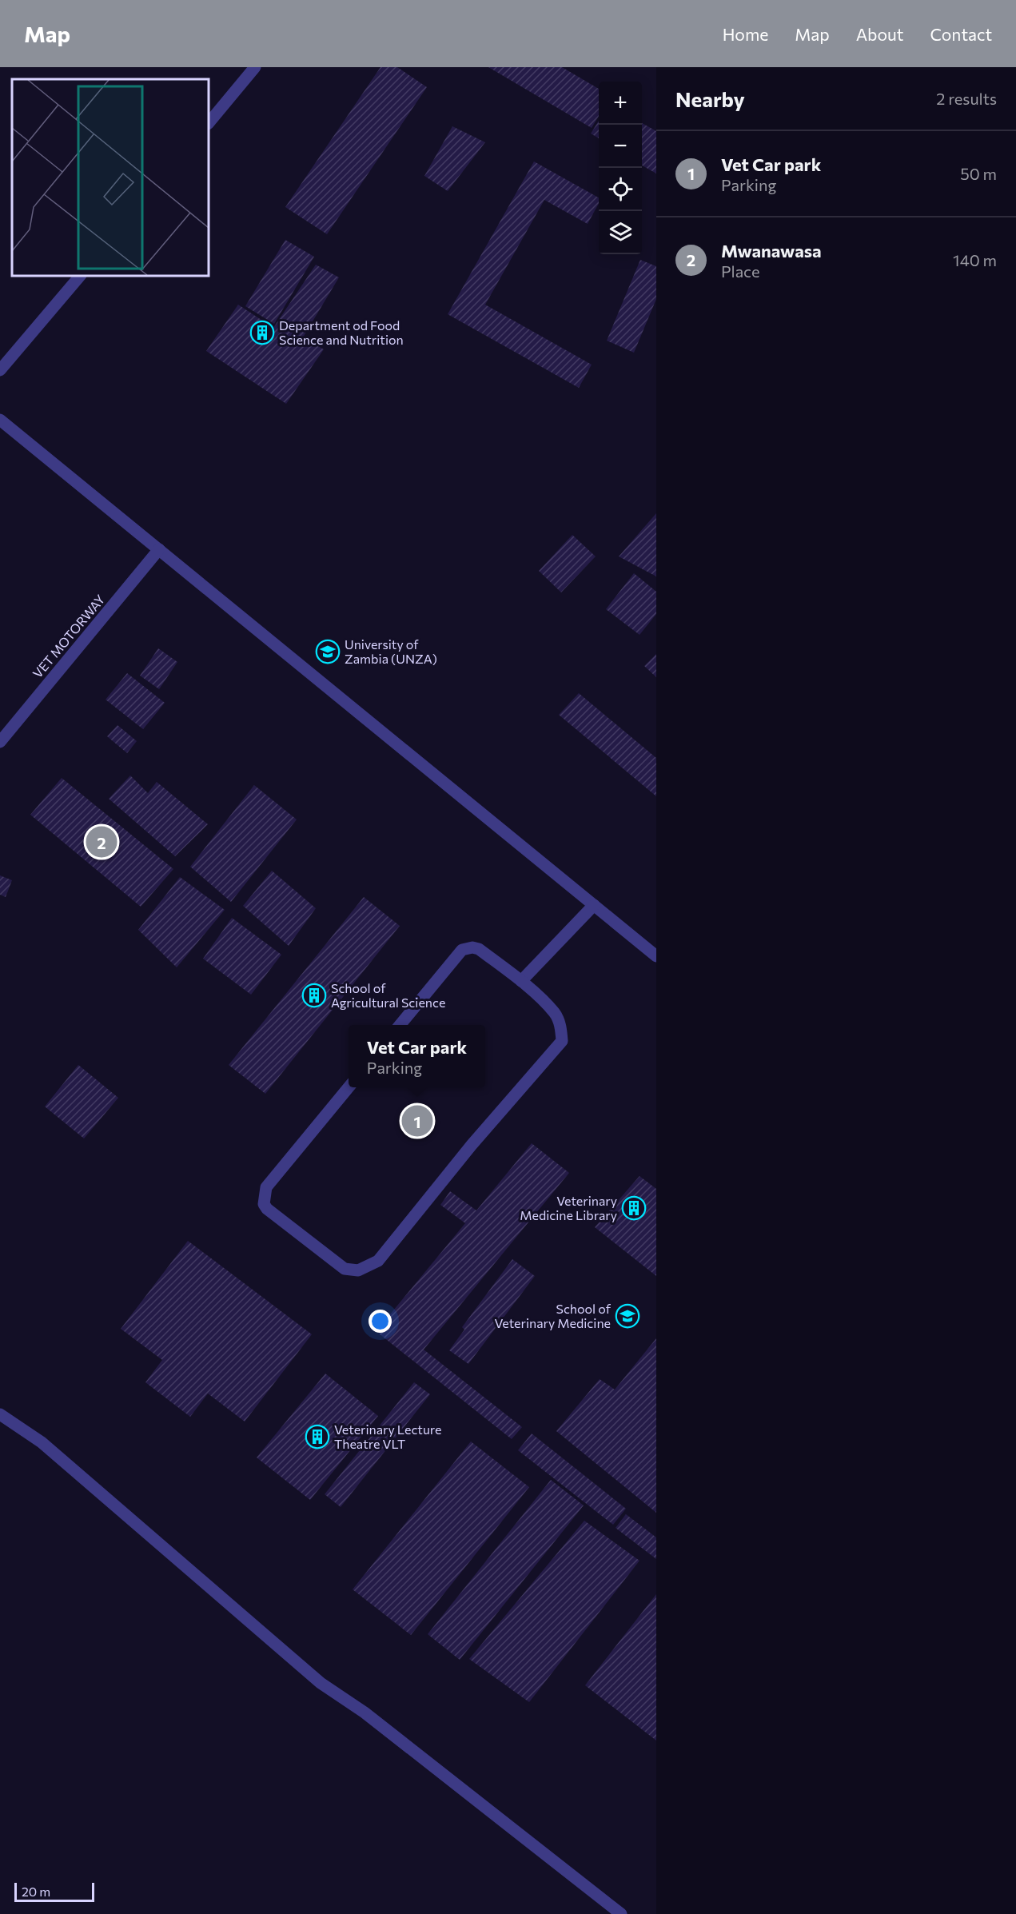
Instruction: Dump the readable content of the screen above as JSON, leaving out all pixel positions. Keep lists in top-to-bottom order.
{
  "streets": {
    "lane": ["VET MOTORWAY"]
  },
  "places": {
    "building": [
      "Department od Food Science and Nutrition",
      "School of Agricultural Science",
      "Veterinary Medicine Library",
      "Veterinary Lecture Theatre VLT"
    ],
    "school or university": ["University of Zambia (UNZA)", "School of Veterinary Medicine"]
  },
  "scale_bar": "20 m",
  "page": {
    "header": "Map",
    "nav": [
      "Home",
      "Map",
      "About",
      "Contact"
    ],
    "heading": ["Nearby", "2 results"],
    "map_buttons": ["+", "−"],
    "list": [
      {
        "mark": "1",
        "name": "Vet Car park",
        "note": "Parking",
        "value": "50 m"
      },
      {
        "mark": "2",
        "name": "Mwanawasa",
        "note": "Place",
        "value": "140 m"
      }
    ],
    "pins": ["2", "1"],
    "popup": ["Vet Car park", "Parking"],
    "scale": "20 m"
  }
}
